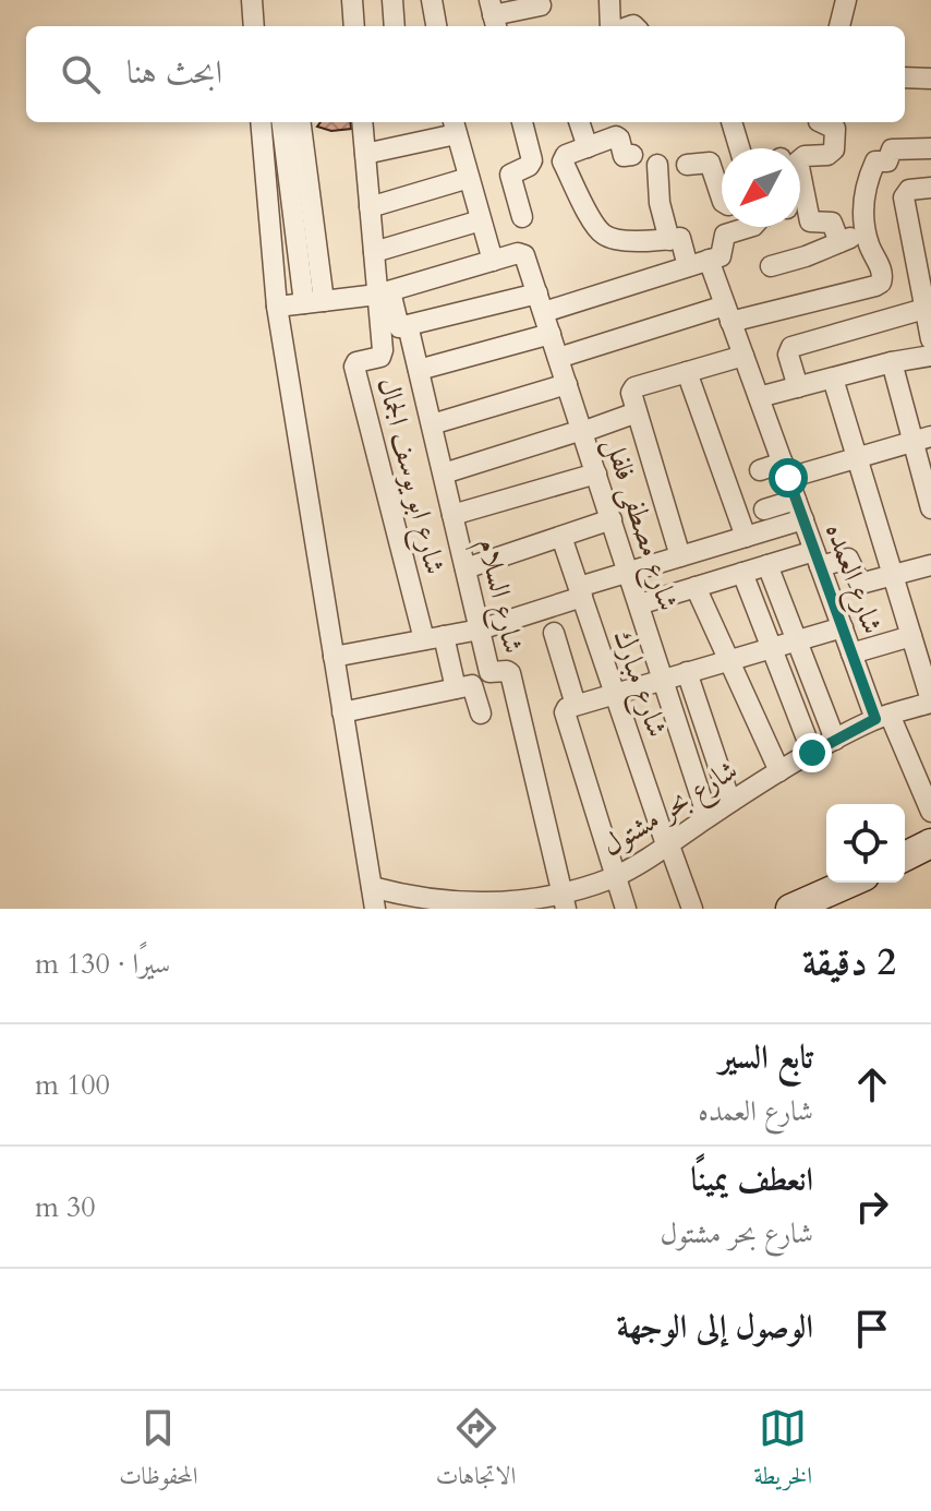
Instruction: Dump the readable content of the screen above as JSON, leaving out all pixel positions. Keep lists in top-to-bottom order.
{
  "streets": {
    "street": [
      "شارع ابو يوسف الجمال",
      "شارع مصطفى فلفل",
      "شارع العمده",
      "شارع السلام",
      "شارع مبارك",
      "شارع بحر مشتول"
    ]
  },
  "crossings": [
    ["شارع ابو يوسف الجمال", "شارع السلام"],
    ["شارع مصطفى فلفل", "شارع بحر مشتول"],
    ["شارع العمده", "شارع بحر مشتول"],
    ["شارع السلام", "شارع بحر مشتول"],
    ["شارع مبارك", "شارع بحر مشتول"]
  ],
  "north": "bottom left",
  "page": {
    "search": "ابحث هنا",
    "heading": ["2 دقيقة", "سيرًا · 130 m"],
    "list": [
      ["تابع السير", "شارع العمده", "100 m"],
      ["انعطف يمينًا", "شارع بحر مشتول", "30 m"],
      "الوصول إلى الوجهة"
    ],
    "nav": ["الخريطة", "الاتجاهات", "المحفوظات"]
  }
}
